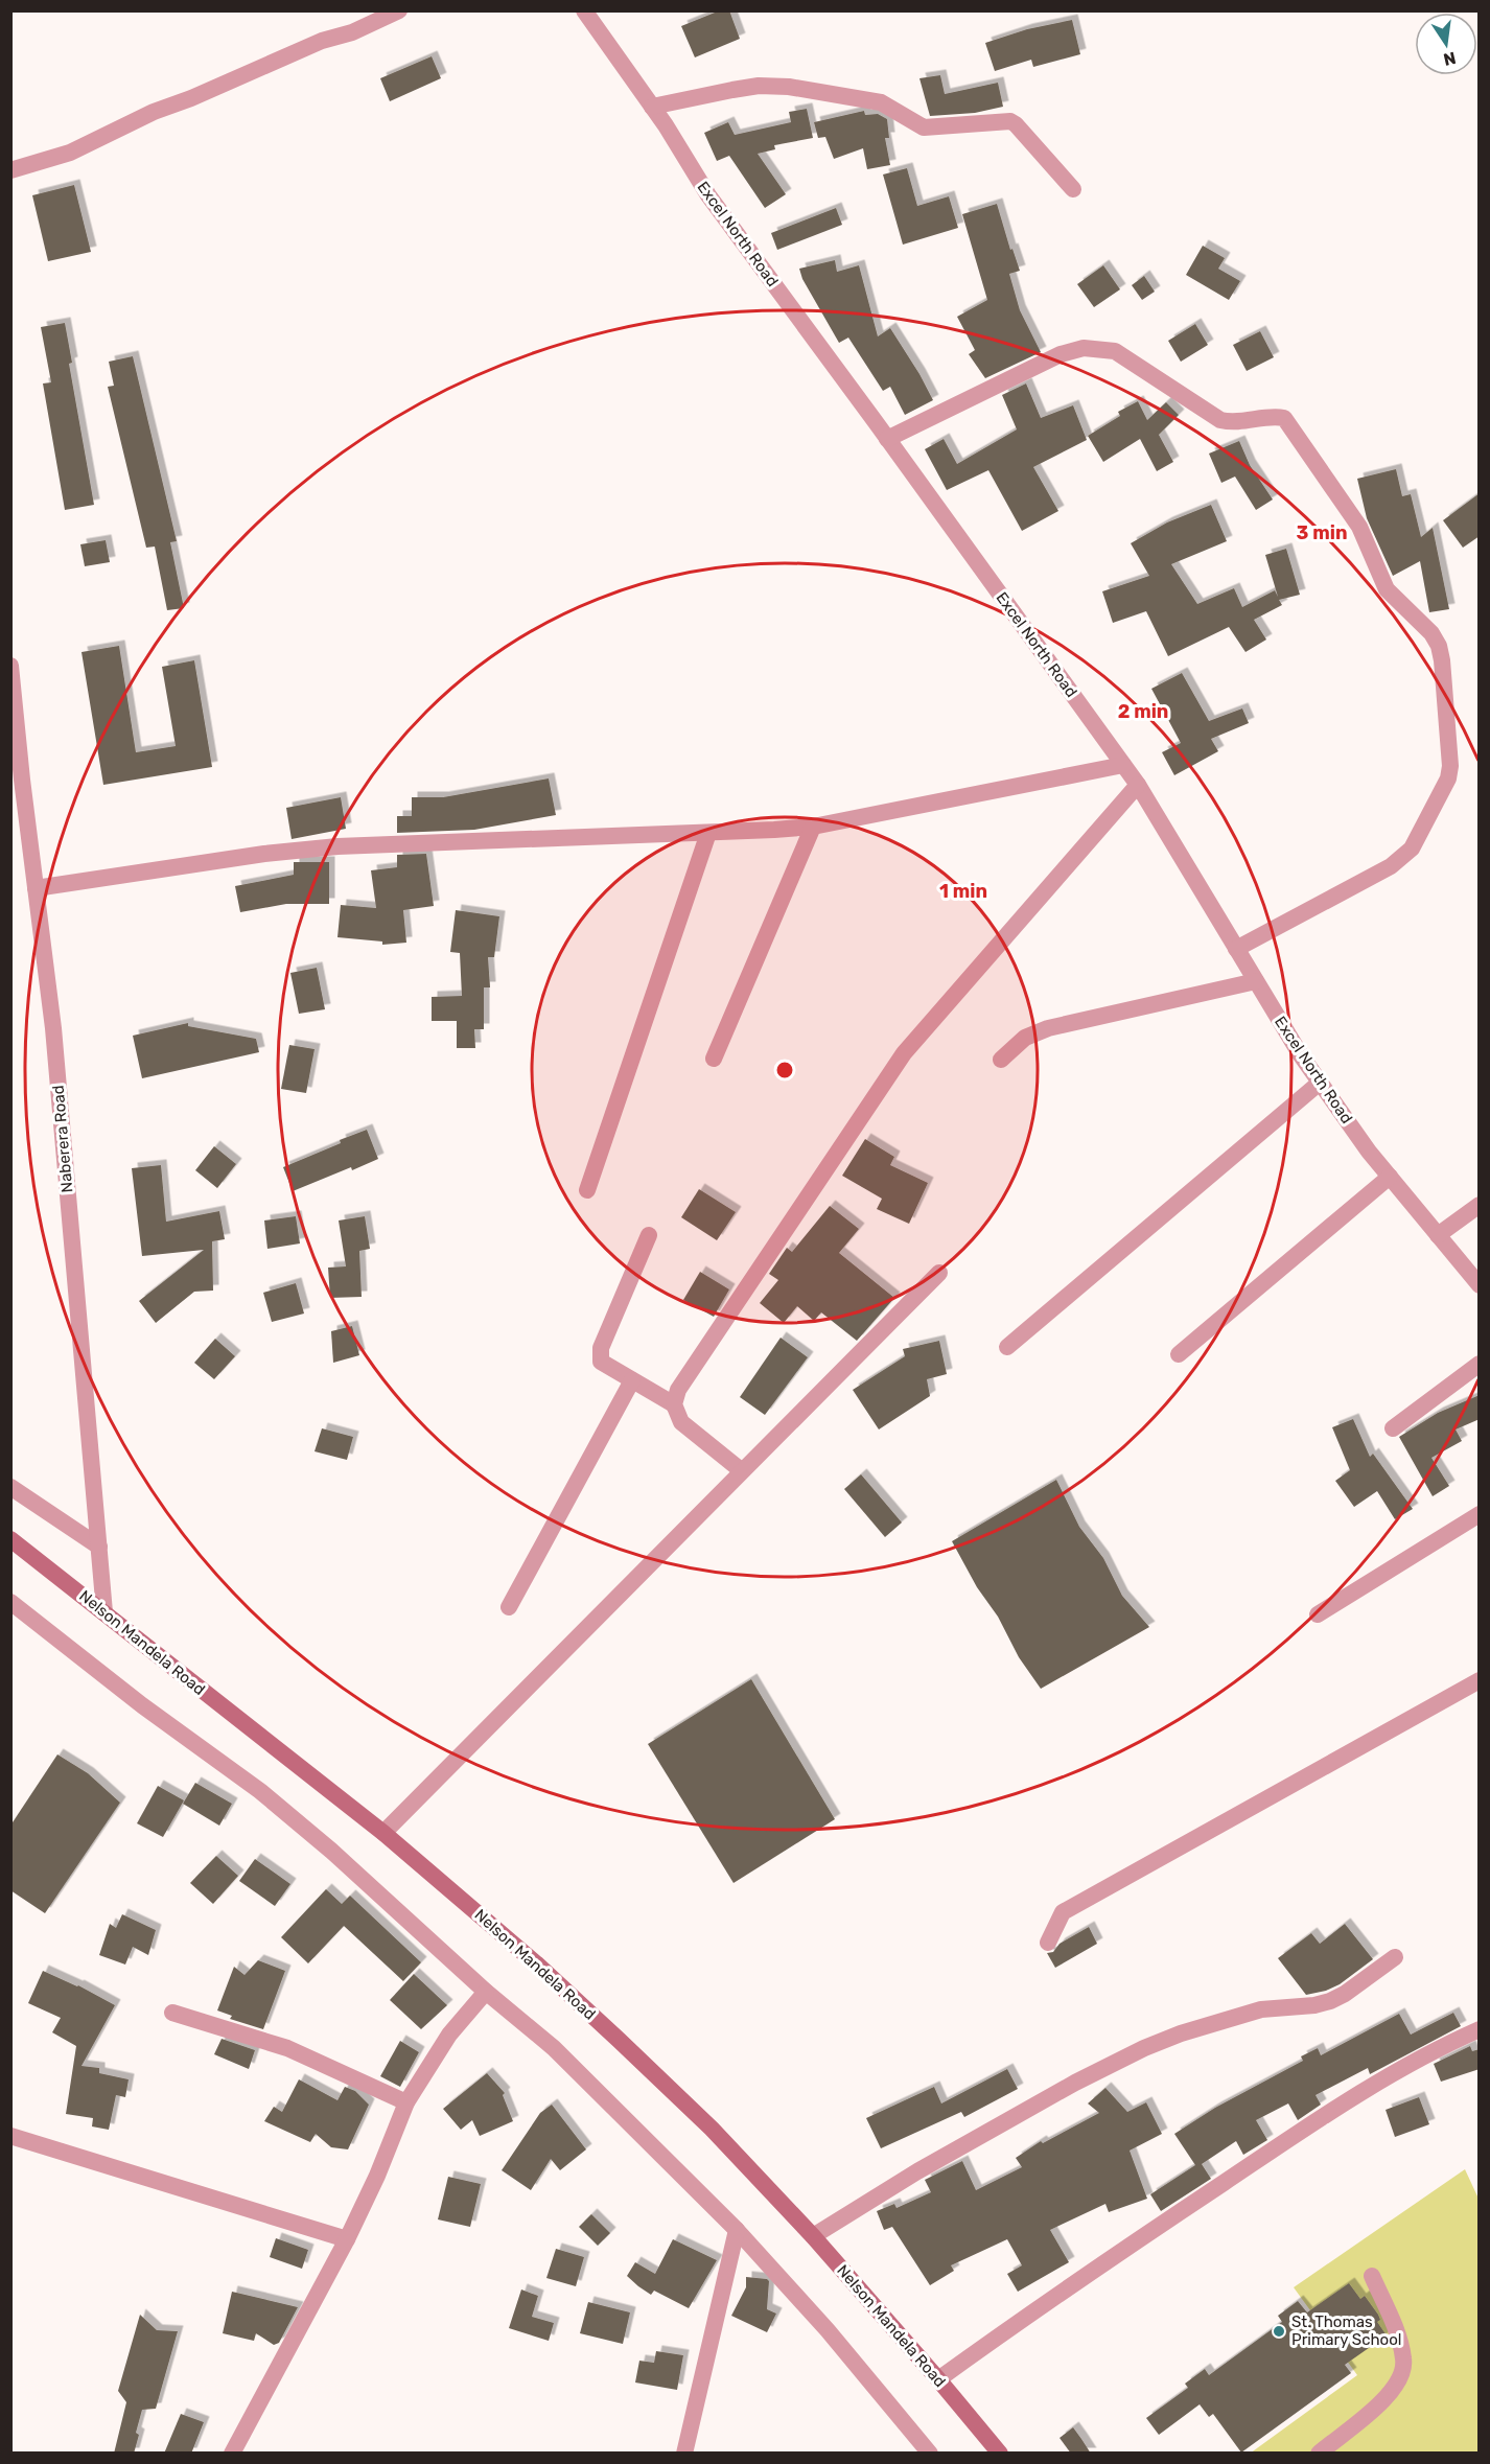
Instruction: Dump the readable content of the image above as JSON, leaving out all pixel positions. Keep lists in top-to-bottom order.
{
  "streets": {
    "main road": ["Nelson Mandela Road"],
    "street": ["Excel North Road", "Naberera Road"]
  },
  "crossings": [
    ["Naberera Road", "Nelson Mandela Road"]
  ],
  "places": ["St. Thomas Primary School"],
  "north": "bottom",
  "rings": ["3 min", "2 min", "1 min"]
}
